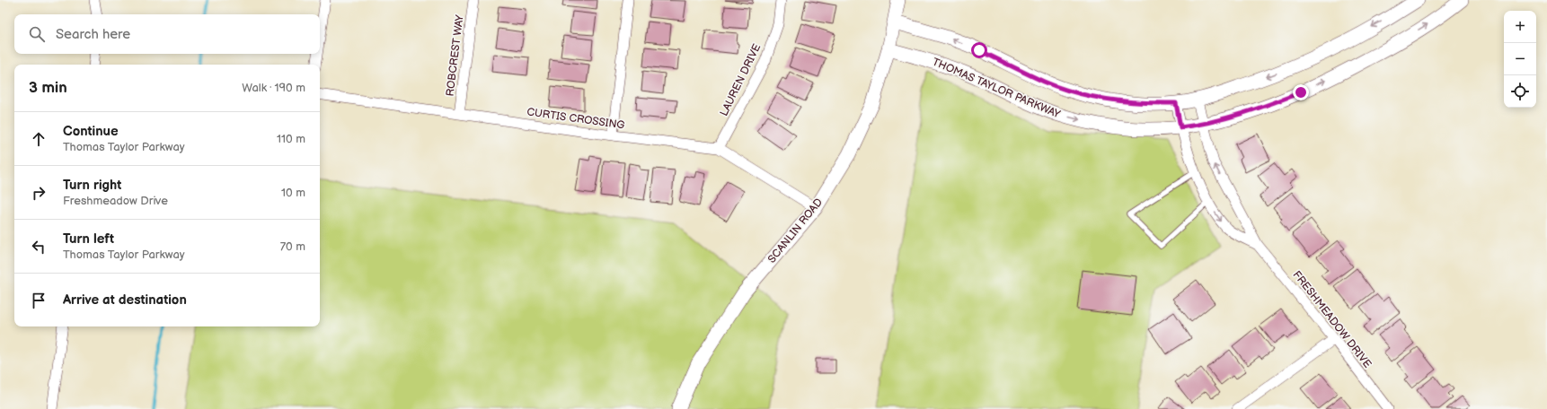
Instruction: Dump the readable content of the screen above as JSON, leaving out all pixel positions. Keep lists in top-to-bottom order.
{
  "streets": {
    "street": [
      "ROBCREST WAY",
      "LAUREN DRIVE",
      "THOMAS TAYLOR PARKWAY",
      "CURTIS CROSSING",
      "SCANLIN ROAD",
      "FRESHMEADOW DRIVE"
    ]
  },
  "crossings": [
    ["ROBCREST WAY", "CURTIS CROSSING"],
    ["LAUREN DRIVE", "CURTIS CROSSING"],
    ["THOMAS TAYLOR PARKWAY", "SCANLIN ROAD"],
    ["THOMAS TAYLOR PARKWAY", "FRESHMEADOW DRIVE"],
    ["CURTIS CROSSING", "SCANLIN ROAD"]
  ],
  "page": {
    "map_buttons": ["+", "−"],
    "search": "Search here",
    "heading": ["3 min", "Walk · 190 m"],
    "list": [
      ["Continue", "Thomas Taylor Parkway", "110 m"],
      ["Turn right", "Freshmeadow Drive", "10 m"],
      ["Turn left", "Thomas Taylor Parkway", "70 m"],
      "Arrive at destination"
    ]
  }
}
